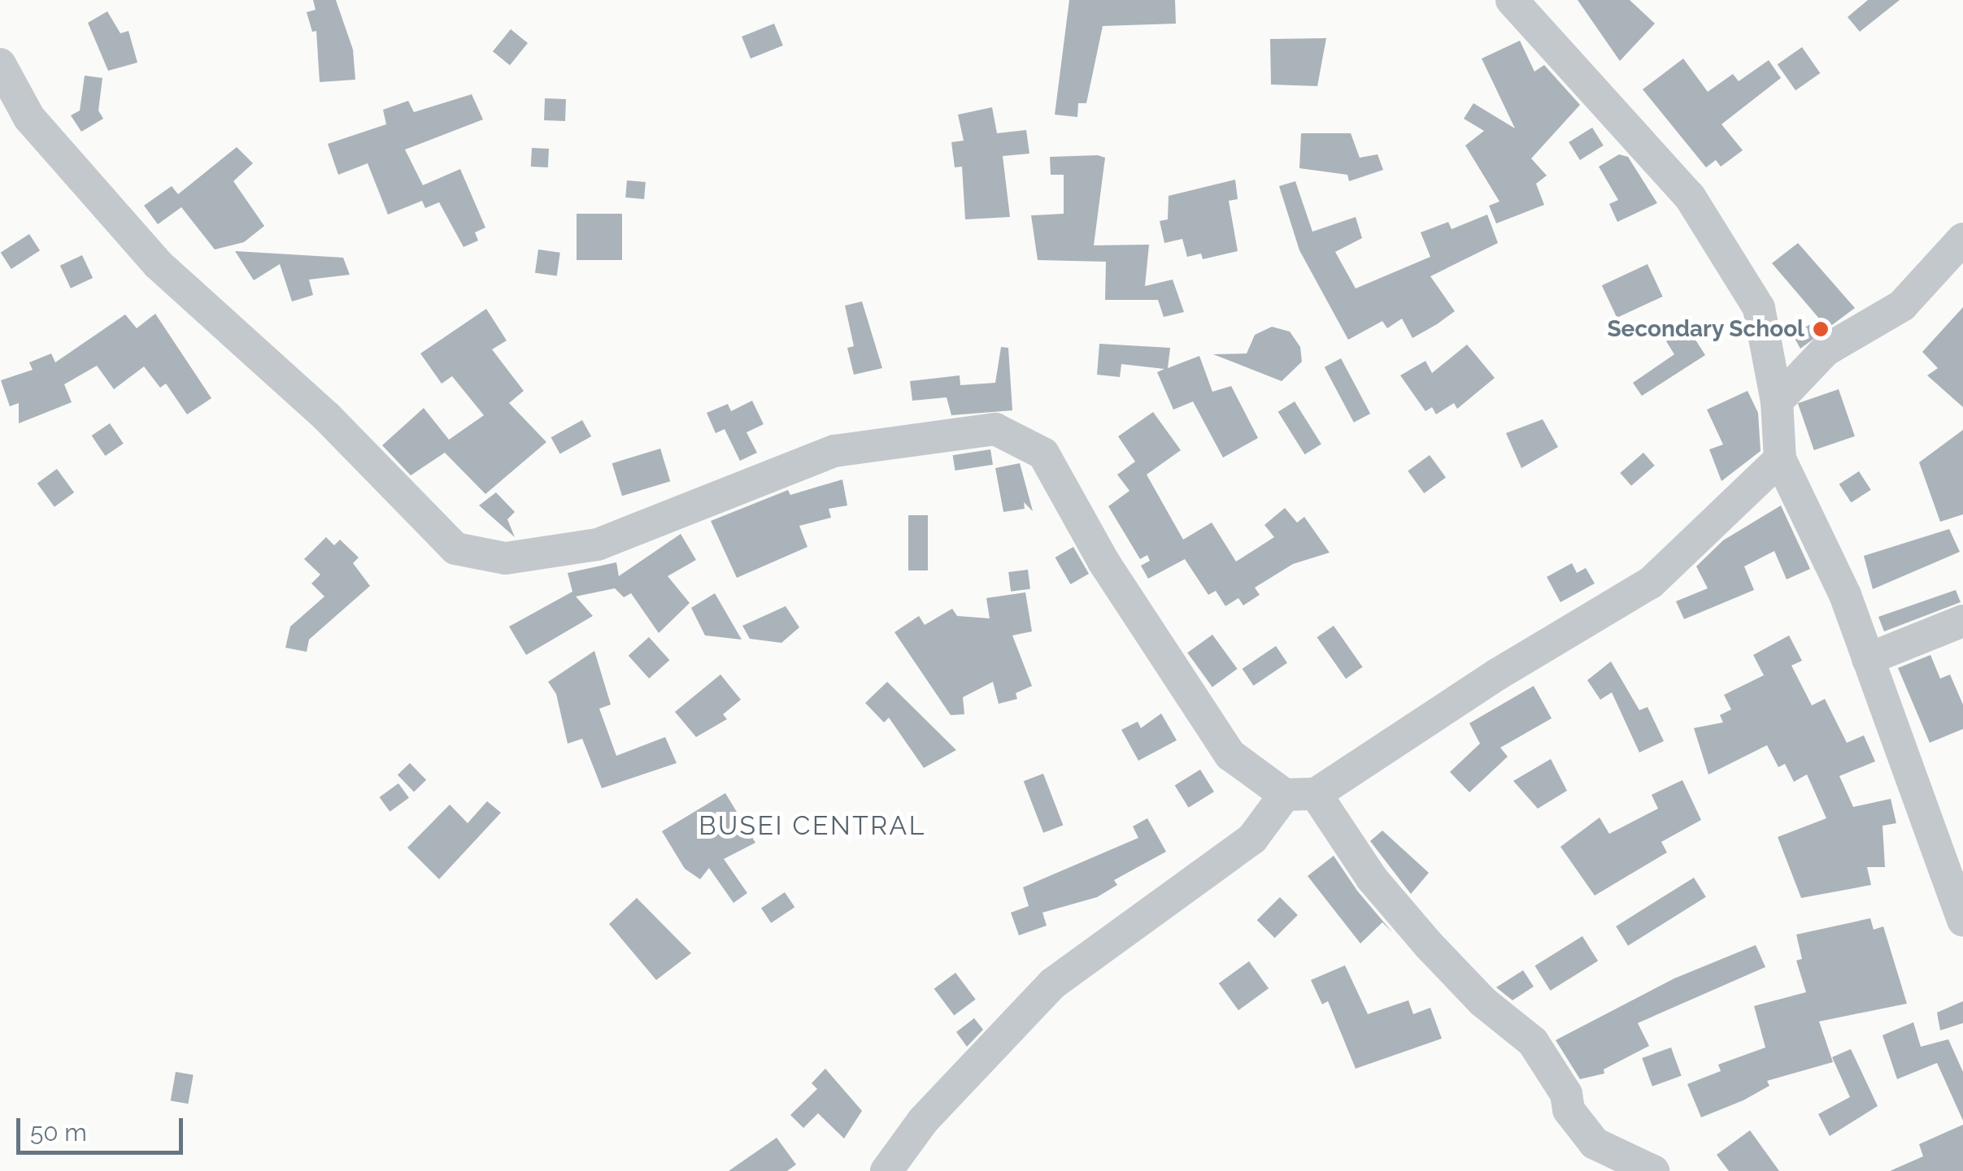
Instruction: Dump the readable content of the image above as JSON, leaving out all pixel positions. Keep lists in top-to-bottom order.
{
  "districts": ["BUSEI CENTRAL"],
  "places": ["Secondary School"],
  "scale_bar": "50 m"
}
